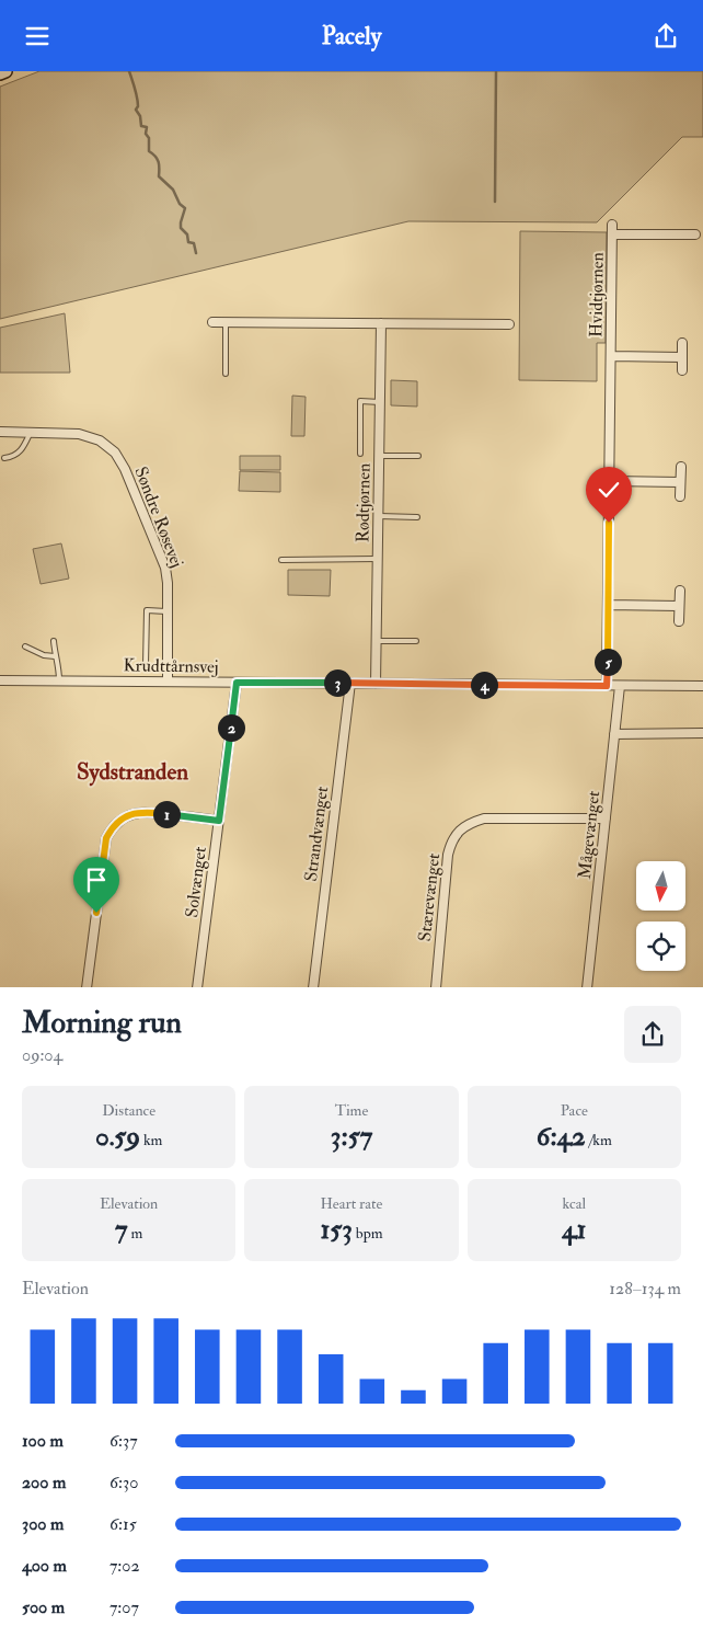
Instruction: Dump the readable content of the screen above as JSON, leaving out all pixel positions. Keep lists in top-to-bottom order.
{
  "streets": {
    "street": [
      "Hvidtjørnen",
      "Rødtjørnen",
      "Søndre Røsevej",
      "Krudttårnsvej",
      "Strandvænget",
      "Mågevænget",
      "Solvænget",
      "Stærevænget"
    ]
  },
  "crossings": [
    ["Hvidtjørnen", "Krudttårnsvej"],
    ["Rødtjørnen", "Krudttårnsvej"],
    ["Søndre Røsevej", "Krudttårnsvej"],
    ["Krudttårnsvej", "Strandvænget"],
    ["Krudttårnsvej", "Mågevænget"],
    ["Krudttårnsvej", "Solvænget"],
    ["Mågevænget", "Stærevænget"]
  ],
  "districts": ["Sydstranden"],
  "north": "bottom",
  "page": {
    "header": "Pacely",
    "pins": [
      "5",
      "3",
      "4",
      "2",
      "1"
    ],
    "heading": ["Morning run", "09:04"],
    "stats": [
      ["Distance", "0.59 km"],
      ["Time", "3:57"],
      ["Pace", "6:42 /km"],
      ["Elevation", "7 m"],
      ["Heart rate", "153 bpm"],
      ["kcal", "41"]
    ],
    "chart": ["Elevation", "128–134 m"],
    "list": [
      {
        "name": "100 m",
        "note": "6:37"
      },
      {
        "name": "200 m",
        "note": "6:30"
      },
      {
        "name": "300 m",
        "note": "6:15"
      },
      {
        "name": "400 m",
        "note": "7:02"
      },
      {
        "name": "500 m",
        "note": "7:07"
      }
    ]
  }
}
